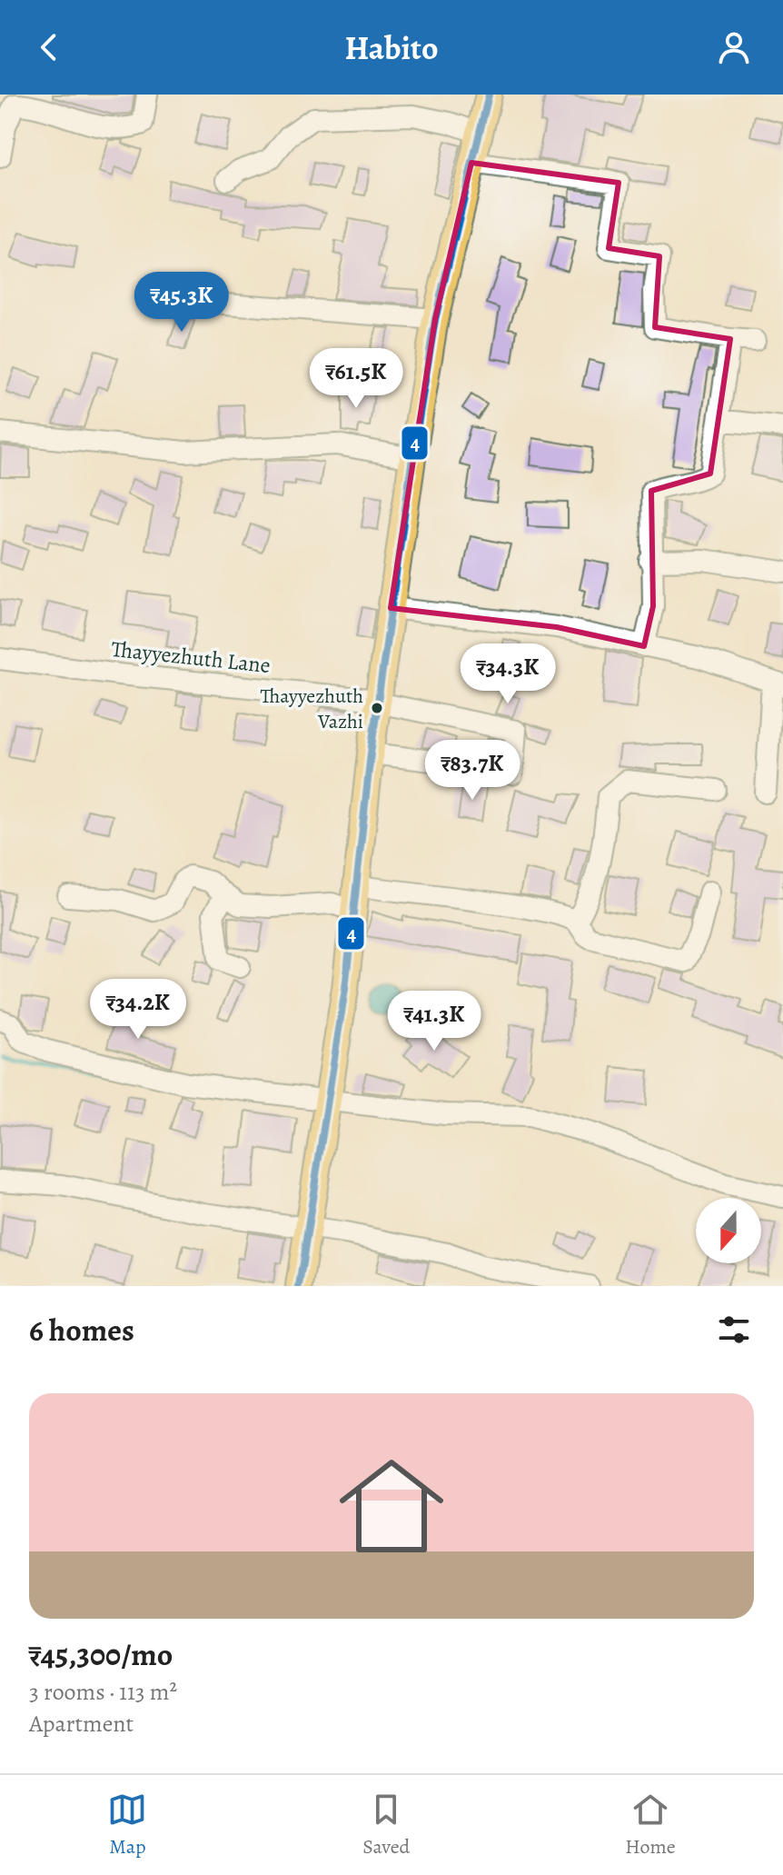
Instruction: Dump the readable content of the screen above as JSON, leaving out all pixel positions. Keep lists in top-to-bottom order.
{
  "streets": {
    "street": ["Thayyezhuth Lane"]
  },
  "places": ["Thayyezhuth Vazhi"],
  "lines": ["transit line 4"],
  "north": "bottom",
  "page": {
    "header": "Habito",
    "price": [
      "₹45.3K",
      "₹61.5K",
      "₹34.3K",
      "₹83.7K",
      "₹34.2K",
      "₹41.3K"
    ],
    "heading": "6 homes",
    "list": [
      {
        "name": "₹45,300/mo",
        "note": "3 rooms · 113 m² · Apartment"
      }
    ],
    "tabs": ["Map", "Saved", "Home"]
  }
}
